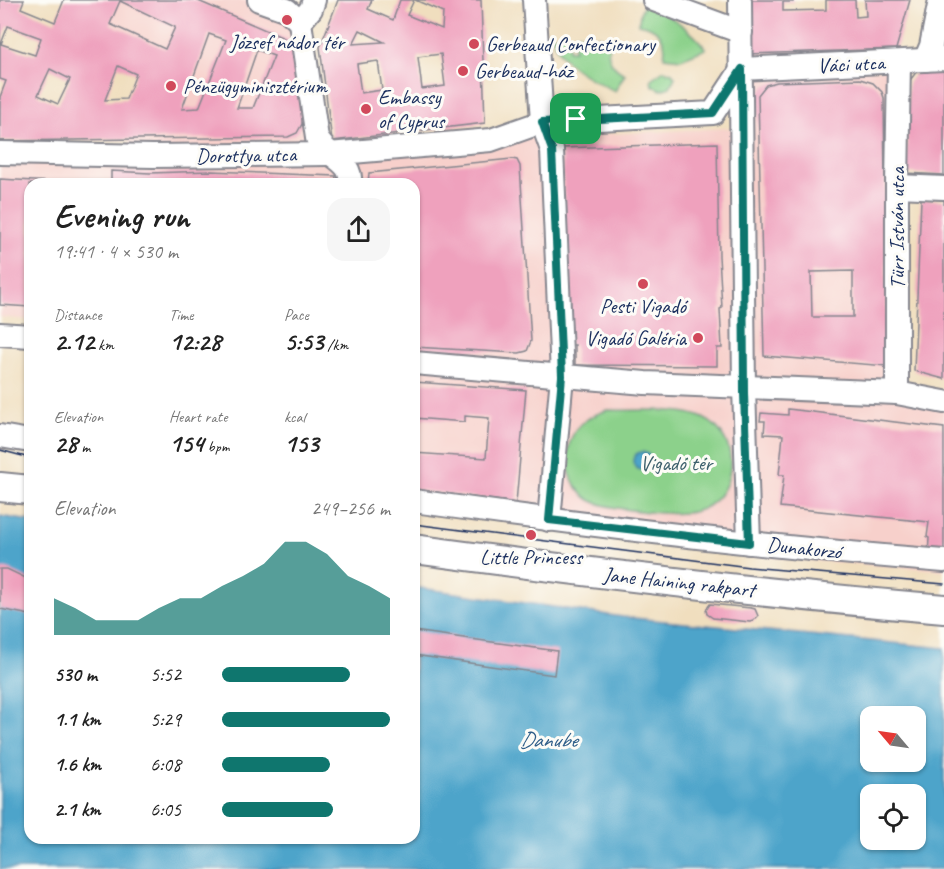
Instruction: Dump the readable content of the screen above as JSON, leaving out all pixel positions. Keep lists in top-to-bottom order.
{
  "streets": {
    "main road": ["Jane Haining rakpart"],
    "street": [
      "Váci utca",
      "Dorottya utca",
      "Türr István utca",
      "Dunakorzó"
    ]
  },
  "crossings": [
    ["Váci utca", "Dorottya utca"],
    ["Váci utca", "Türr István utca"]
  ],
  "water": ["Danube"],
  "parks": ["Vigadó tér"],
  "places": [
    "József nádor tér",
    "Gerbeaud Confectionary",
    "Gerbeaud-ház",
    "Pénzügyminisztérium",
    "Embassy of Cyprus",
    "Pesti Vigadó",
    "Vigadó Galéria",
    "Little Princess"
  ],
  "north": "top left",
  "page": {
    "heading": ["Evening run", "19:41 · 4 × 530 m"],
    "stats": [
      ["Distance", "2.12 km"],
      ["Time", "12:28"],
      ["Pace", "5:53 /km"],
      ["Elevation", "28 m"],
      ["Heart rate", "154 bpm"],
      ["kcal", "153"]
    ],
    "chart": ["Elevation", "249–256 m"],
    "list": [
      {
        "name": "530 m",
        "note": "5:52"
      },
      {
        "name": "1.1 km",
        "note": "5:29"
      },
      {
        "name": "1.6 km",
        "note": "6:08"
      },
      {
        "name": "2.1 km",
        "note": "6:05"
      }
    ]
  }
}
